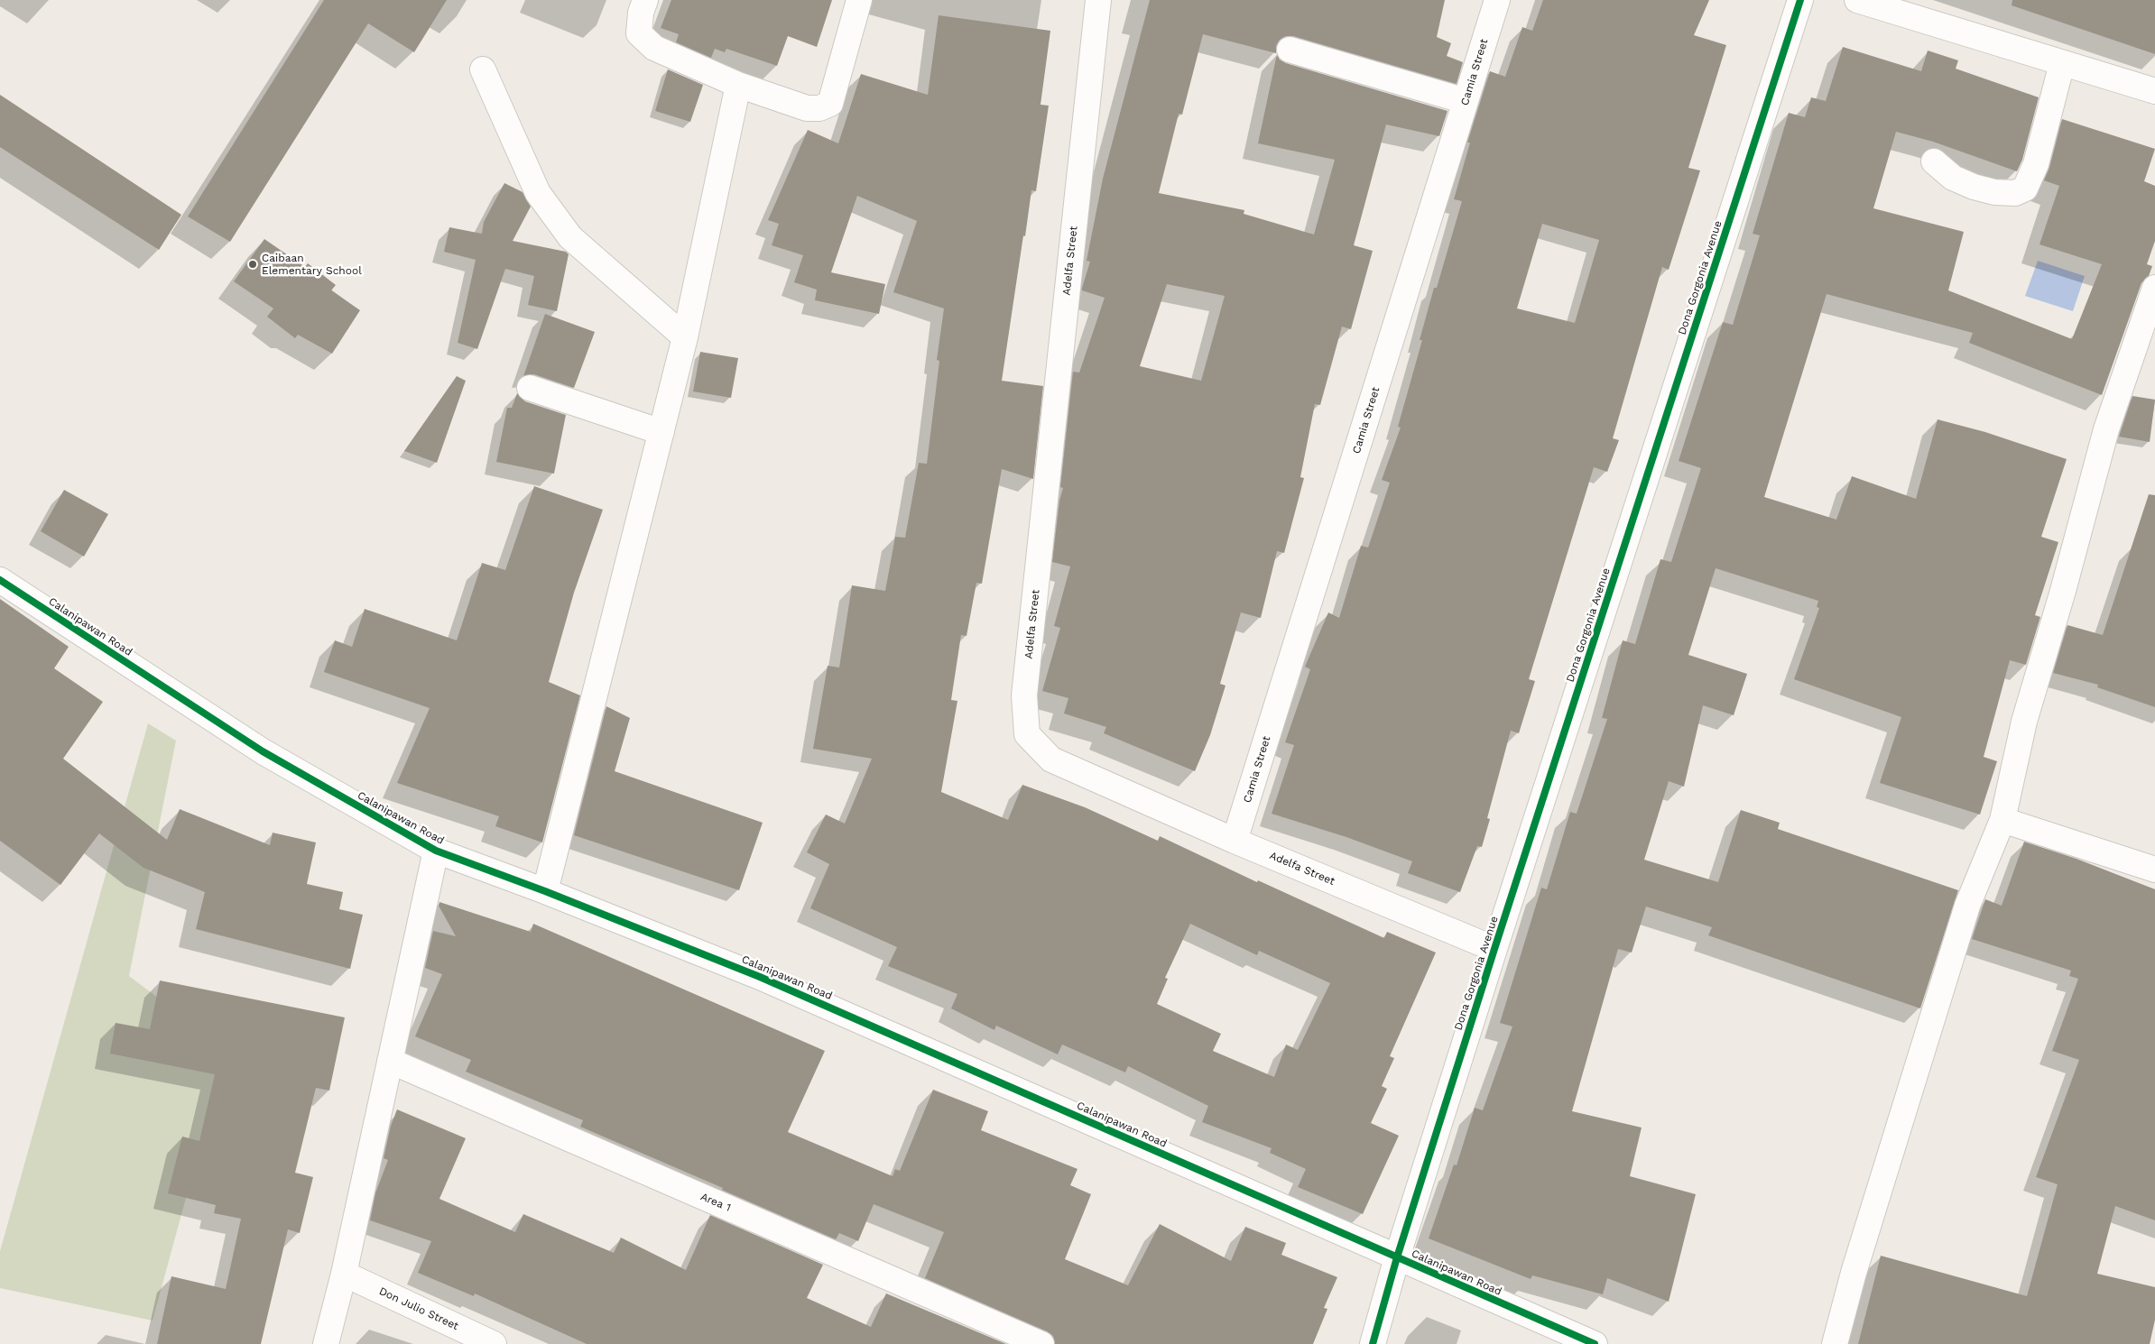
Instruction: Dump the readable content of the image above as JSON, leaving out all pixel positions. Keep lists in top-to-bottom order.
{
  "streets": {
    "street": [
      "Camia Street",
      "Adelfa Street",
      "Dona Gorgonia Avenue",
      "Calanipawan Road",
      "Area 1",
      "Don Julio Street"
    ]
  },
  "crossings": [
    ["Camia Street", "Adelfa Street"],
    ["Adelfa Street", "Dona Gorgonia Avenue"],
    ["Dona Gorgonia Avenue", "Calanipawan Road"]
  ],
  "places": ["Caibaan Elementary School"]
}
